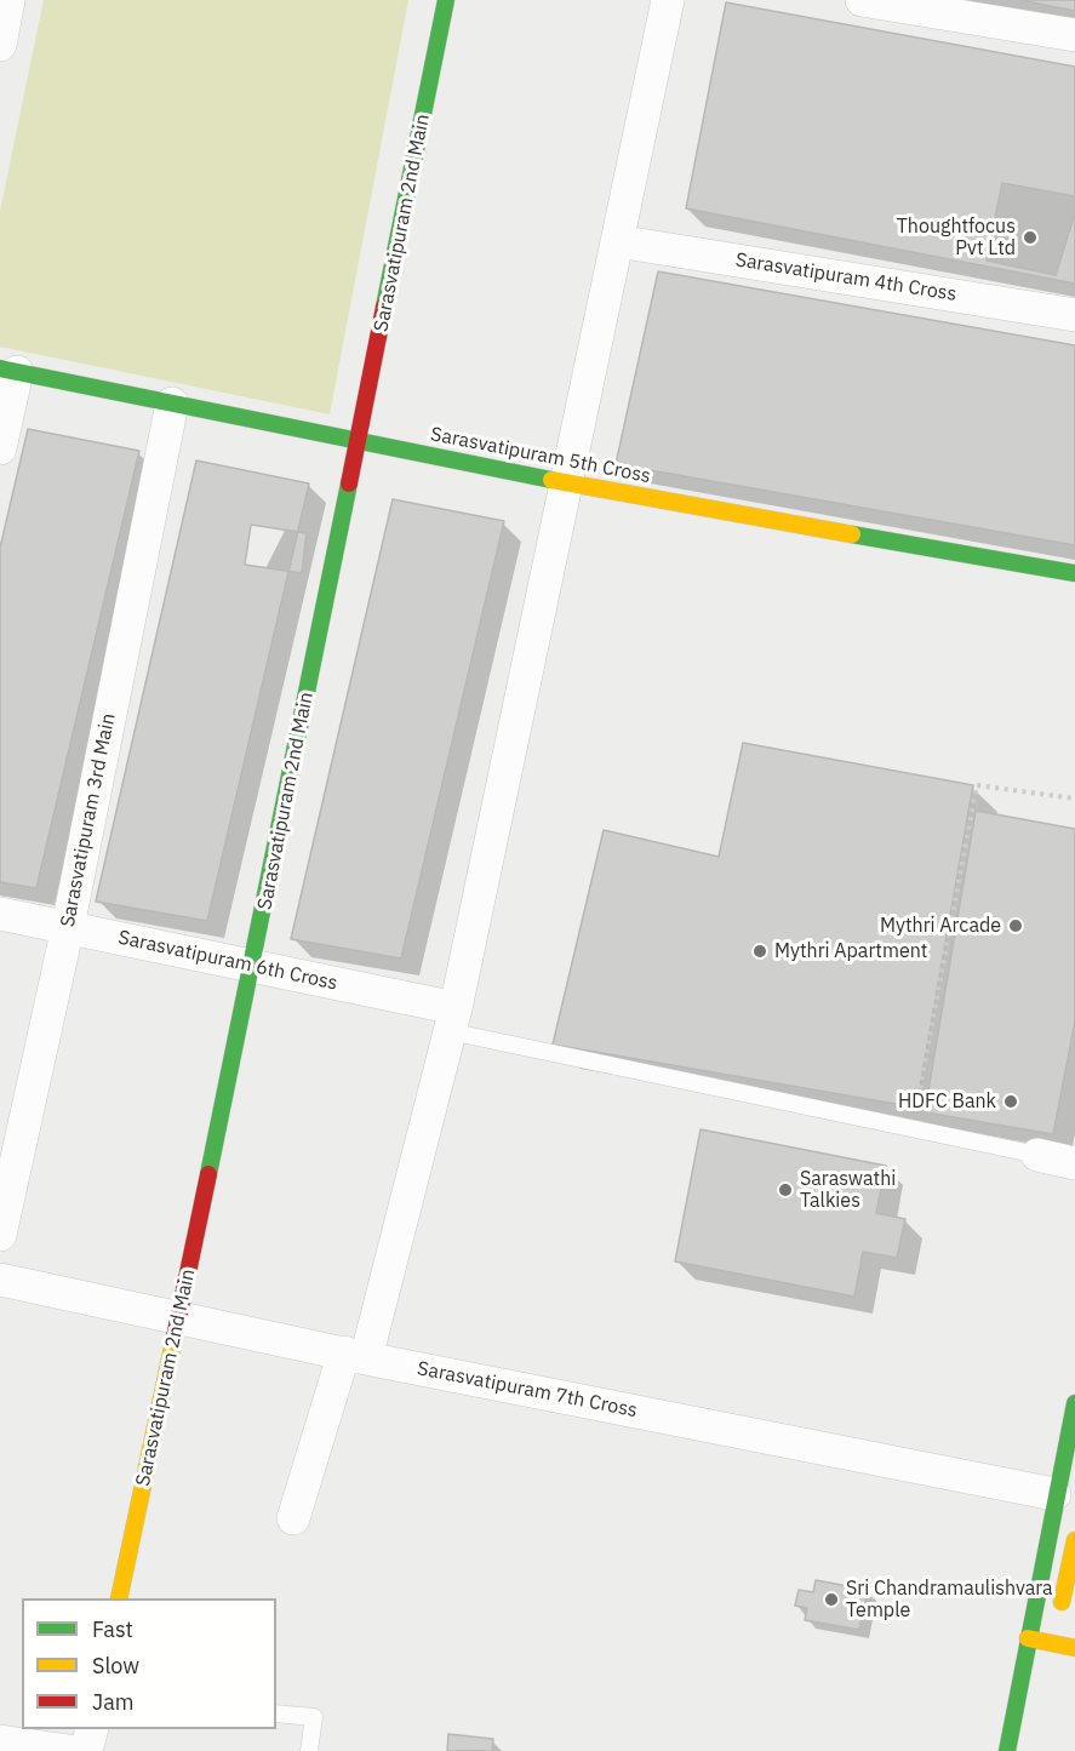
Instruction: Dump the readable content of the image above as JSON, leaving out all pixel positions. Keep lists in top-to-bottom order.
{
  "streets": {
    "street": [
      "Sarasvatipuram 2nd Main",
      "Sarasvatipuram 4th Cross",
      "Sarasvatipuram 5th Cross",
      "Sarasvatipuram 3rd Main",
      "Sarasvatipuram 6th Cross",
      "Sarasvatipuram 7th Cross"
    ]
  },
  "crossings": [
    ["Sarasvatipuram 2nd Main", "Sarasvatipuram 5th Cross"],
    ["Sarasvatipuram 2nd Main", "Sarasvatipuram 6th Cross"],
    ["Sarasvatipuram 2nd Main", "Sarasvatipuram 7th Cross"],
    ["Sarasvatipuram 5th Cross", "Sarasvatipuram 3rd Main"],
    ["Sarasvatipuram 3rd Main", "Sarasvatipuram 6th Cross"]
  ],
  "places": [
    "Thoughtfocus Pvt Ltd",
    "Mythri Arcade",
    "Mythri Apartment",
    "HDFC Bank",
    "Saraswathi Talkies",
    "Sri Chandramaulishvara Temple"
  ],
  "legend": ["Fast", "Slow", "Jam"]
}
